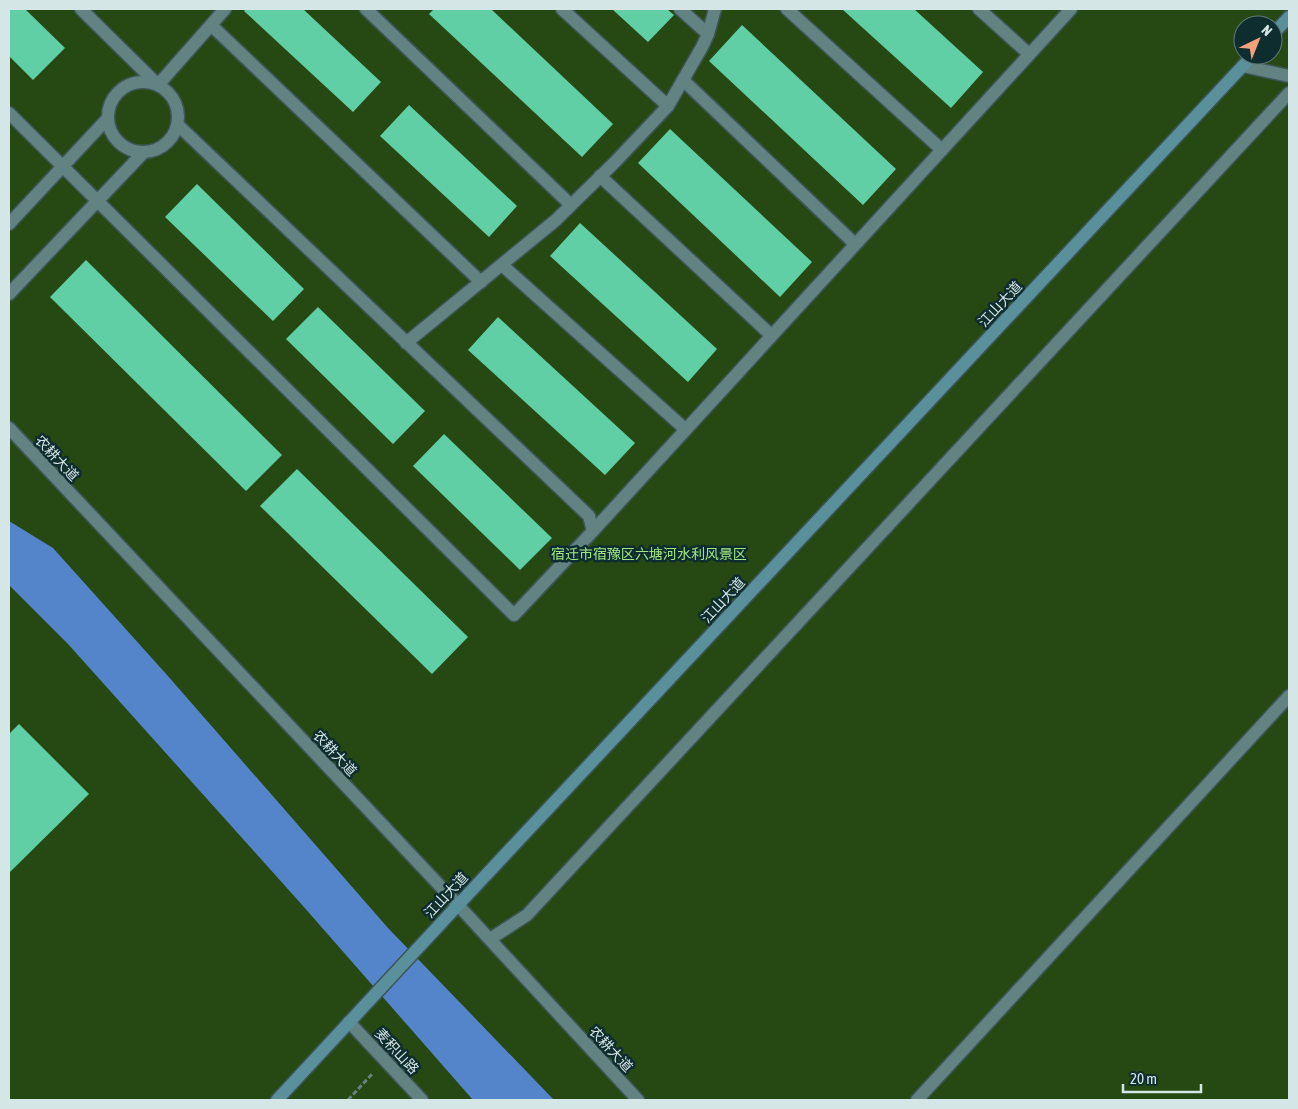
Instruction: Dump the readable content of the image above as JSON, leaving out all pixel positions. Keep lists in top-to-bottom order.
{
  "streets": {
    "main road": ["江山大道"],
    "street": ["农耕大道", "麦积山路"]
  },
  "crossings": [
    ["江山大道", "农耕大道"],
    ["江山大道", "麦积山路"]
  ],
  "parks": ["宿迁市宿豫区六塘河水利风景区"],
  "scale_bar": "20 m",
  "north": "top right"
}
